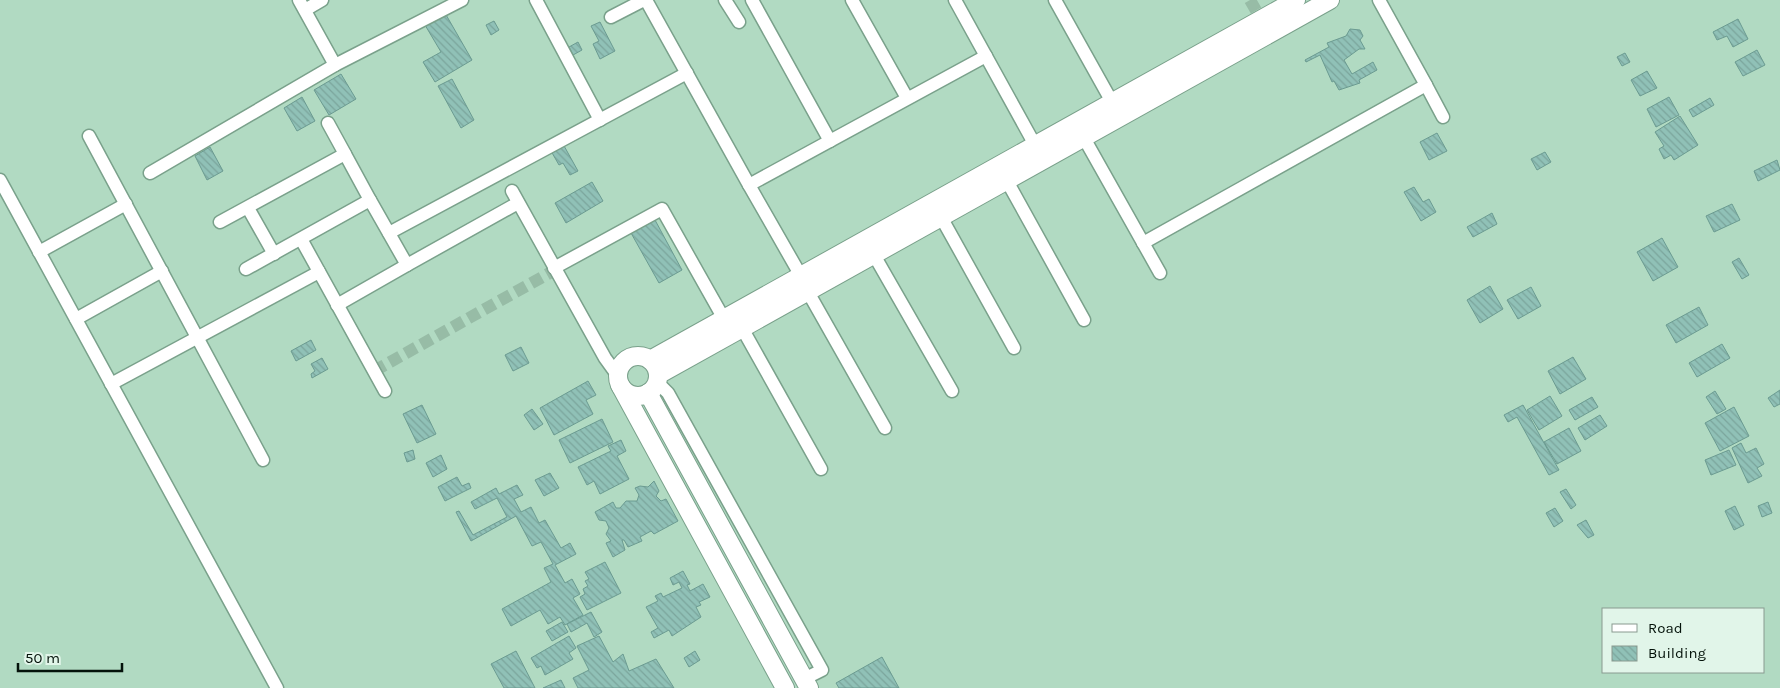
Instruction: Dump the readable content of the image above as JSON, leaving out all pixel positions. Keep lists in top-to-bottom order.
{
  "legend": ["Road", "Building"],
  "scale_bar": "50 m"
}
